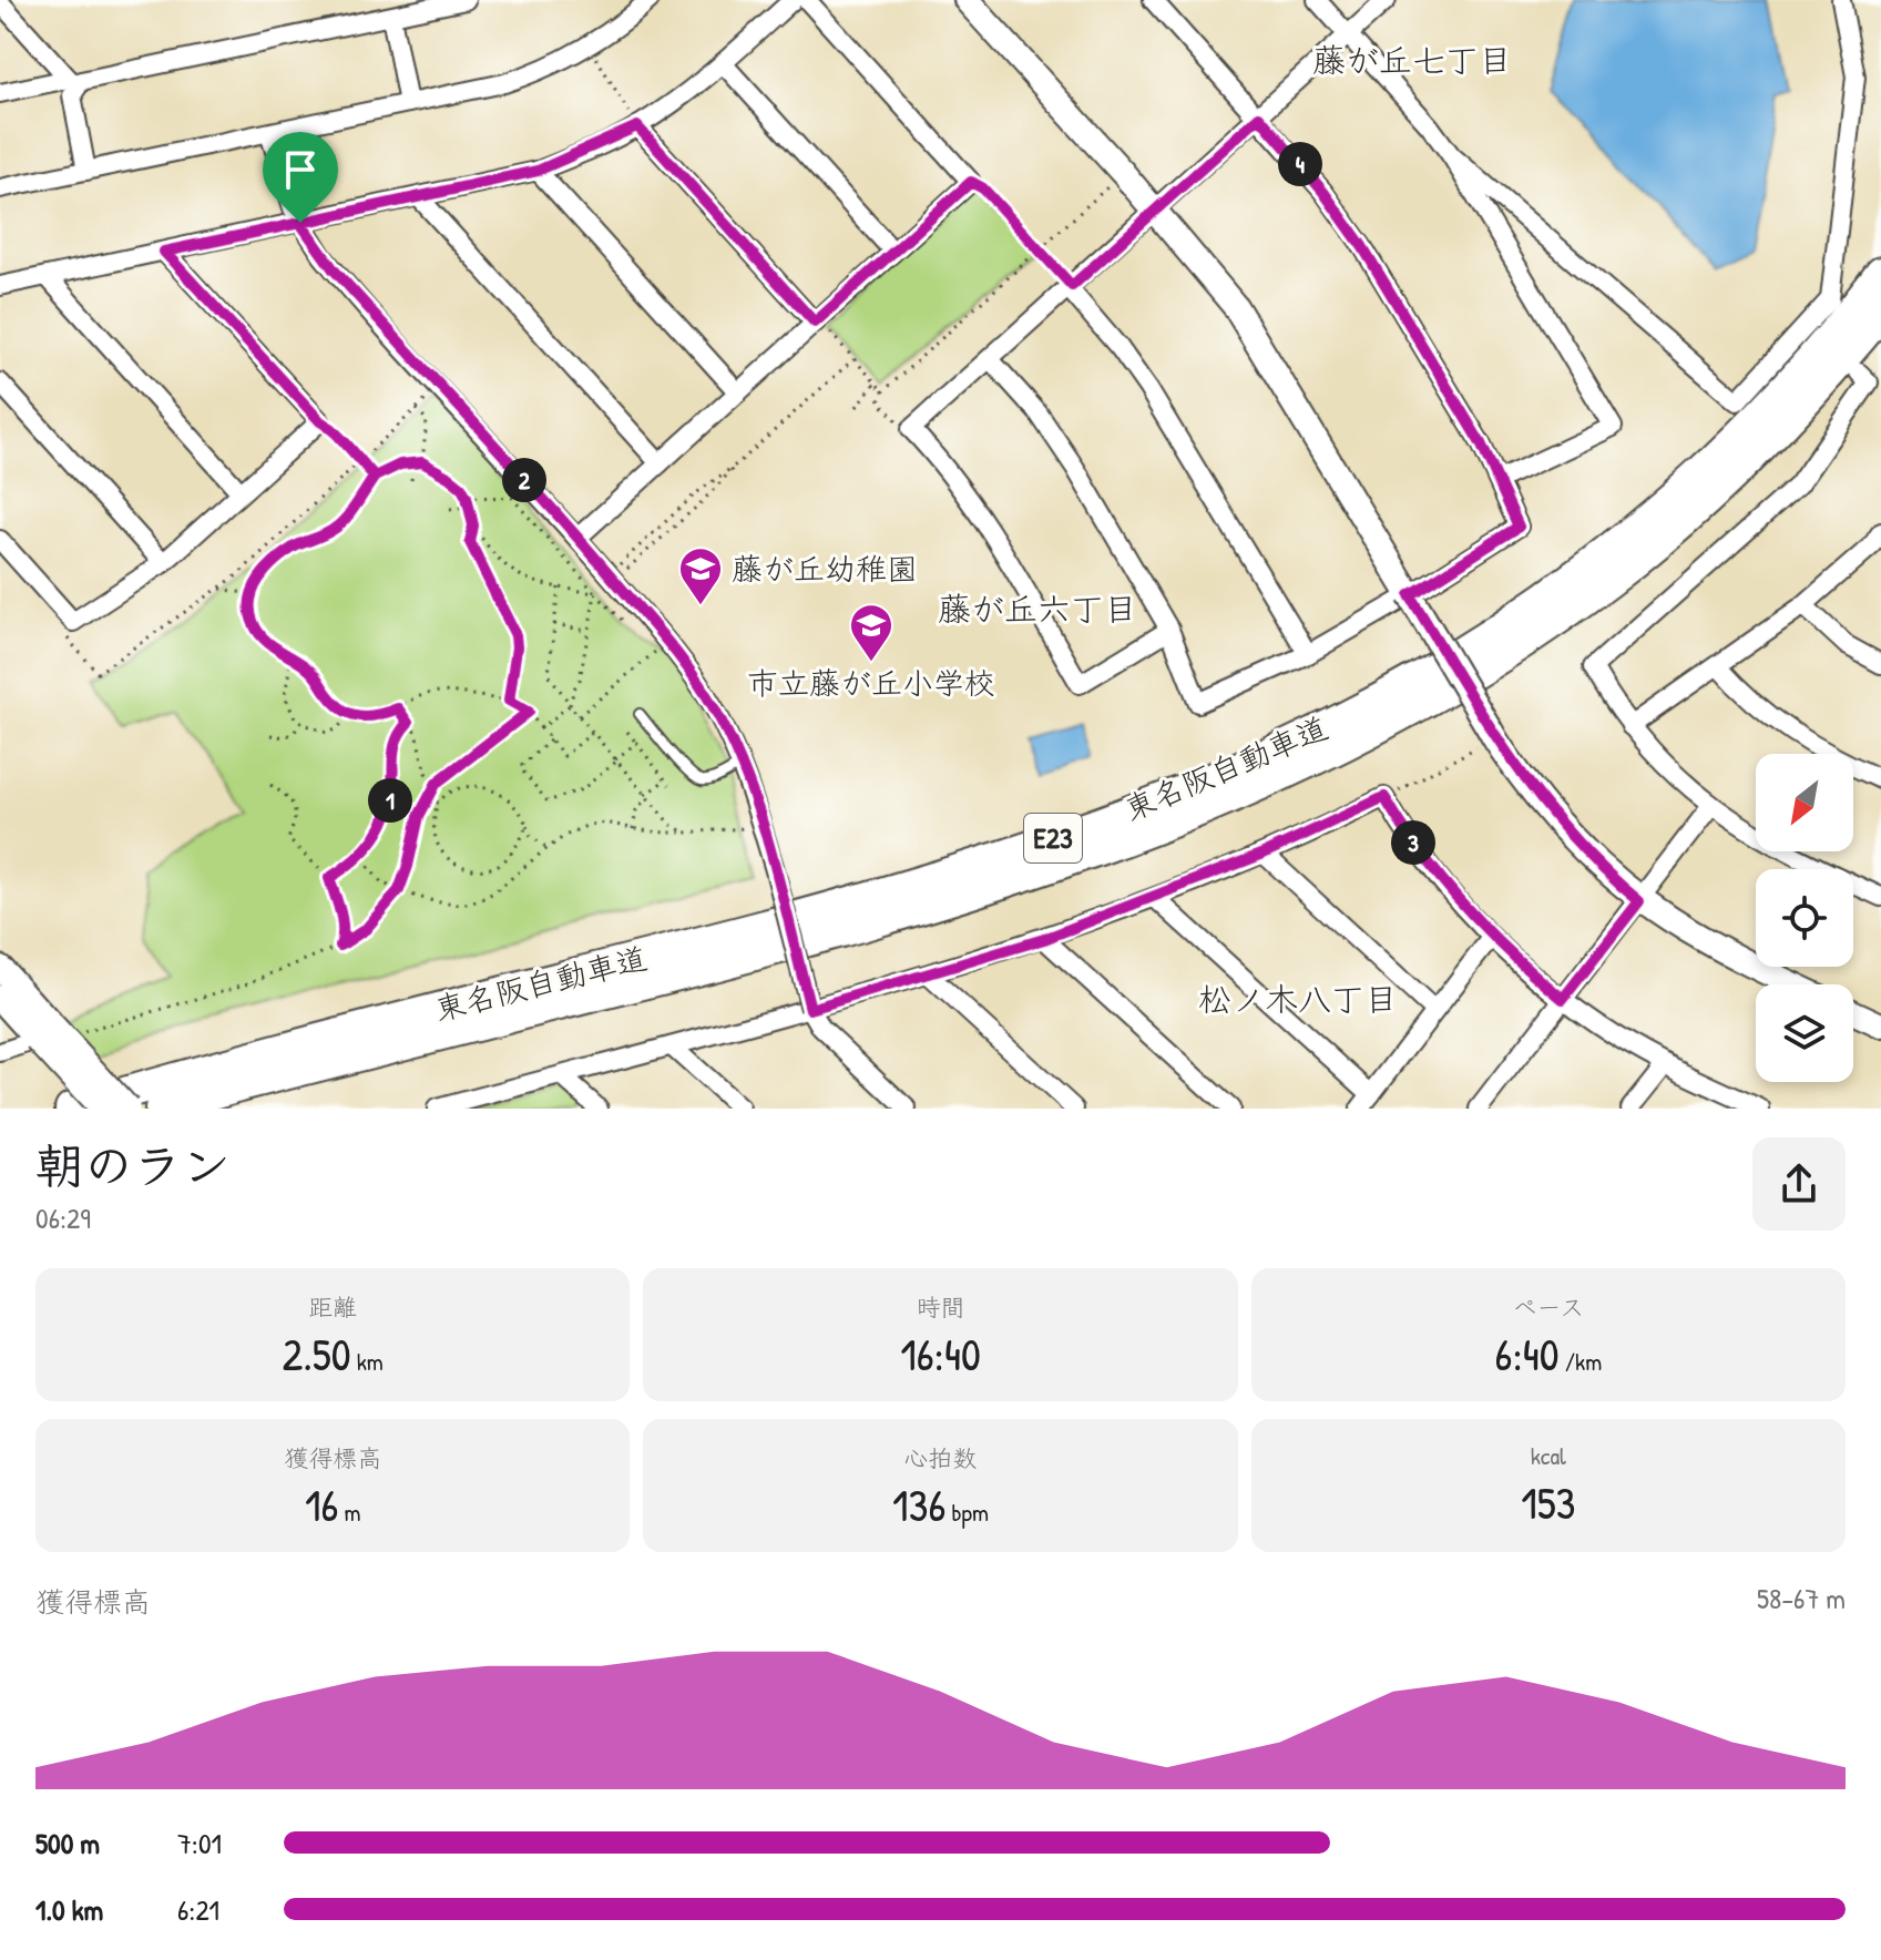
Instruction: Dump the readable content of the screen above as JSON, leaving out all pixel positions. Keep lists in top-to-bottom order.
{
  "streets": {
    "highway": ["東名阪自動車道", "E23"]
  },
  "districts": ["藤が丘七丁目", "藤が丘六丁目", "松ノ木八丁目"],
  "places": {
    "school or university": ["藤が丘幼稚園", "市立藤が丘小学校"]
  },
  "north": "bottom left",
  "page": {
    "pins": [
      "4",
      "2",
      "1",
      "3"
    ],
    "heading": ["朝のラン", "06:29"],
    "stats": [
      ["距離", "2.50 km"],
      ["時間", "16:40"],
      ["ペース", "6:40 /km"],
      ["獲得標高", "16 m"],
      ["心拍数", "136 bpm"],
      ["kcal", "153"]
    ],
    "chart": ["獲得標高", "58–67 m"],
    "list": [
      {
        "name": "500 m",
        "note": "7:01"
      },
      {
        "name": "1.0 km",
        "note": "6:21"
      }
    ]
  }
}
